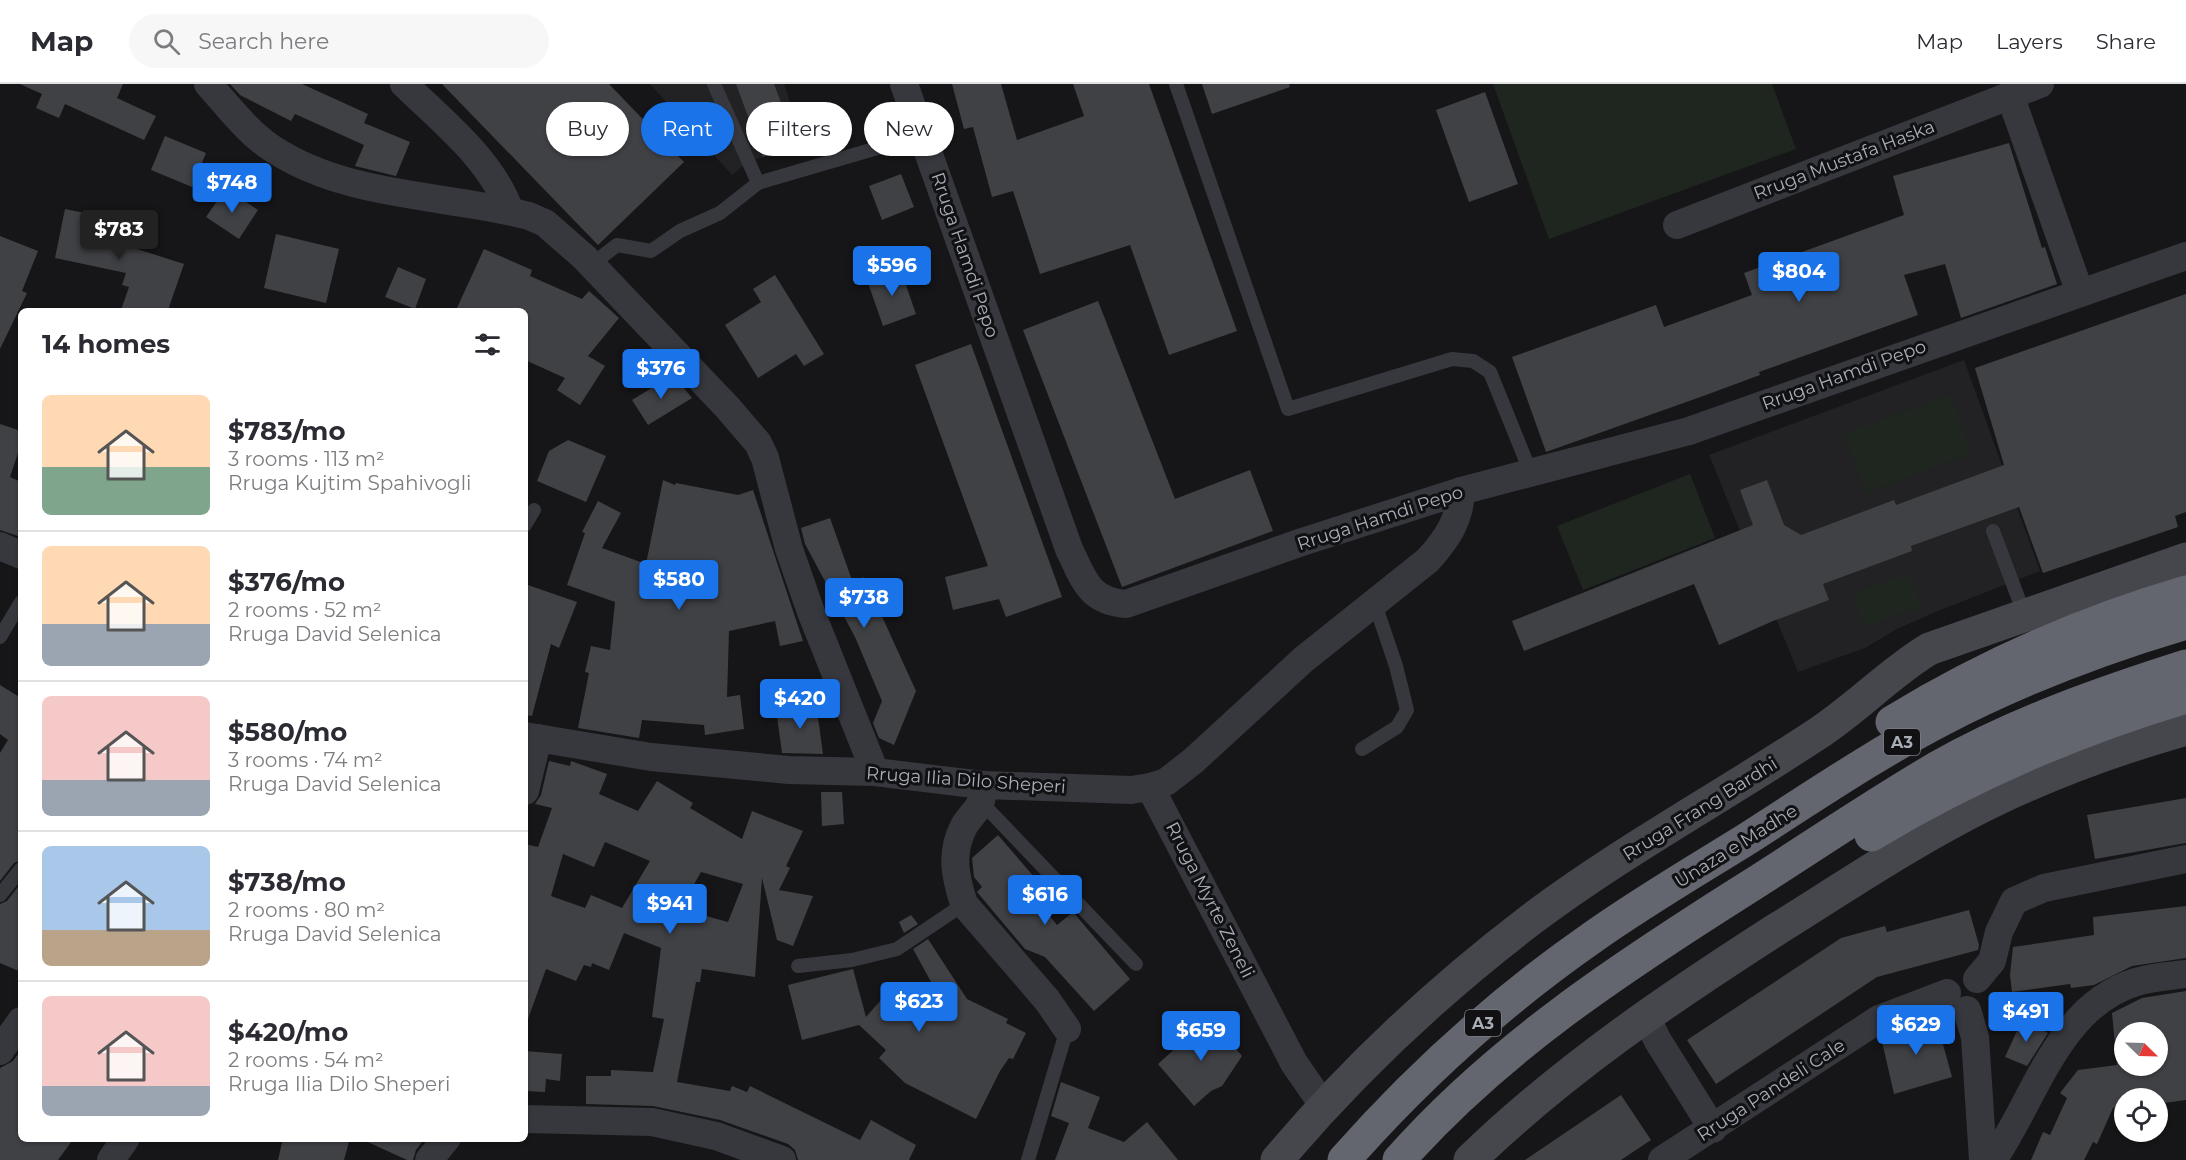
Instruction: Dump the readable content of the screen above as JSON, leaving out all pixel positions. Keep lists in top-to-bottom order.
{
  "streets": {
    "highway": ["A3", "Unaza e Madhe"],
    "main road": ["Rruga Frang Bardhi"],
    "street": [
      "Rruga Mustafa Haska",
      "Rruga Hamdi Pepo",
      "Rruga Ilia Dilo Sheperi",
      "Rruga Myrte Zeneli",
      "Rruga Pandeli Cale"
    ]
  },
  "crossings": [
    ["Rruga Hamdi Pepo", "Rruga Ilia Dilo Sheperi"],
    ["Rruga Ilia Dilo Sheperi", "Rruga Myrte Zeneli"],
    ["Rruga Frang Bardhi", "Rruga Myrte Zeneli"]
  ],
  "north": "bottom right",
  "page": {
    "header": "Map",
    "search": "Search here",
    "nav": ["Map", "Layers", "Share"],
    "chip": [
      "Buy",
      "Rent",
      "Filters",
      "New"
    ],
    "price": [
      "$748",
      "$783",
      "$596",
      "$804",
      "$376",
      "$580",
      "$738",
      "$420",
      "$616",
      "$941",
      "$623",
      "$491",
      "$629",
      "$659"
    ],
    "heading": "14 homes",
    "list": [
      {
        "name": "$783/mo",
        "note": "3 rooms · 113 m² · Rruga Kujtim Spahivogli"
      },
      {
        "name": "$376/mo",
        "note": "2 rooms · 52 m² · Rruga David Selenica"
      },
      {
        "name": "$580/mo",
        "note": "3 rooms · 74 m² · Rruga David Selenica"
      },
      {
        "name": "$738/mo",
        "note": "2 rooms · 80 m² · Rruga David Selenica"
      },
      {
        "name": "$420/mo",
        "note": "2 rooms · 54 m² · Rruga Ilia Dilo Sheperi"
      }
    ]
  }
}
